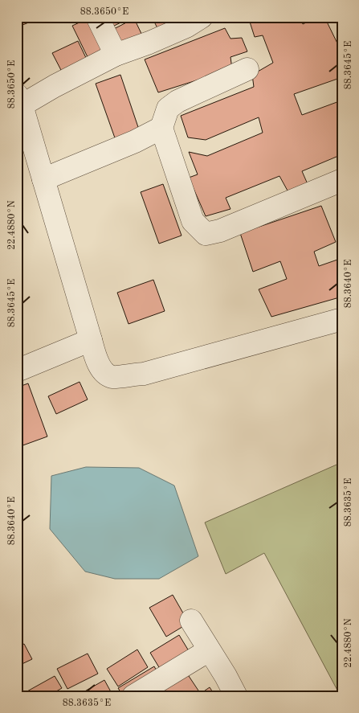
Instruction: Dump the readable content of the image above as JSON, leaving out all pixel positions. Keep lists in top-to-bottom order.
{
  "coordinates": [
    "88.3650°E",
    "88.3645°E",
    "22.4880°N",
    "88.3640°E",
    "88.3635°E"
  ]
}
